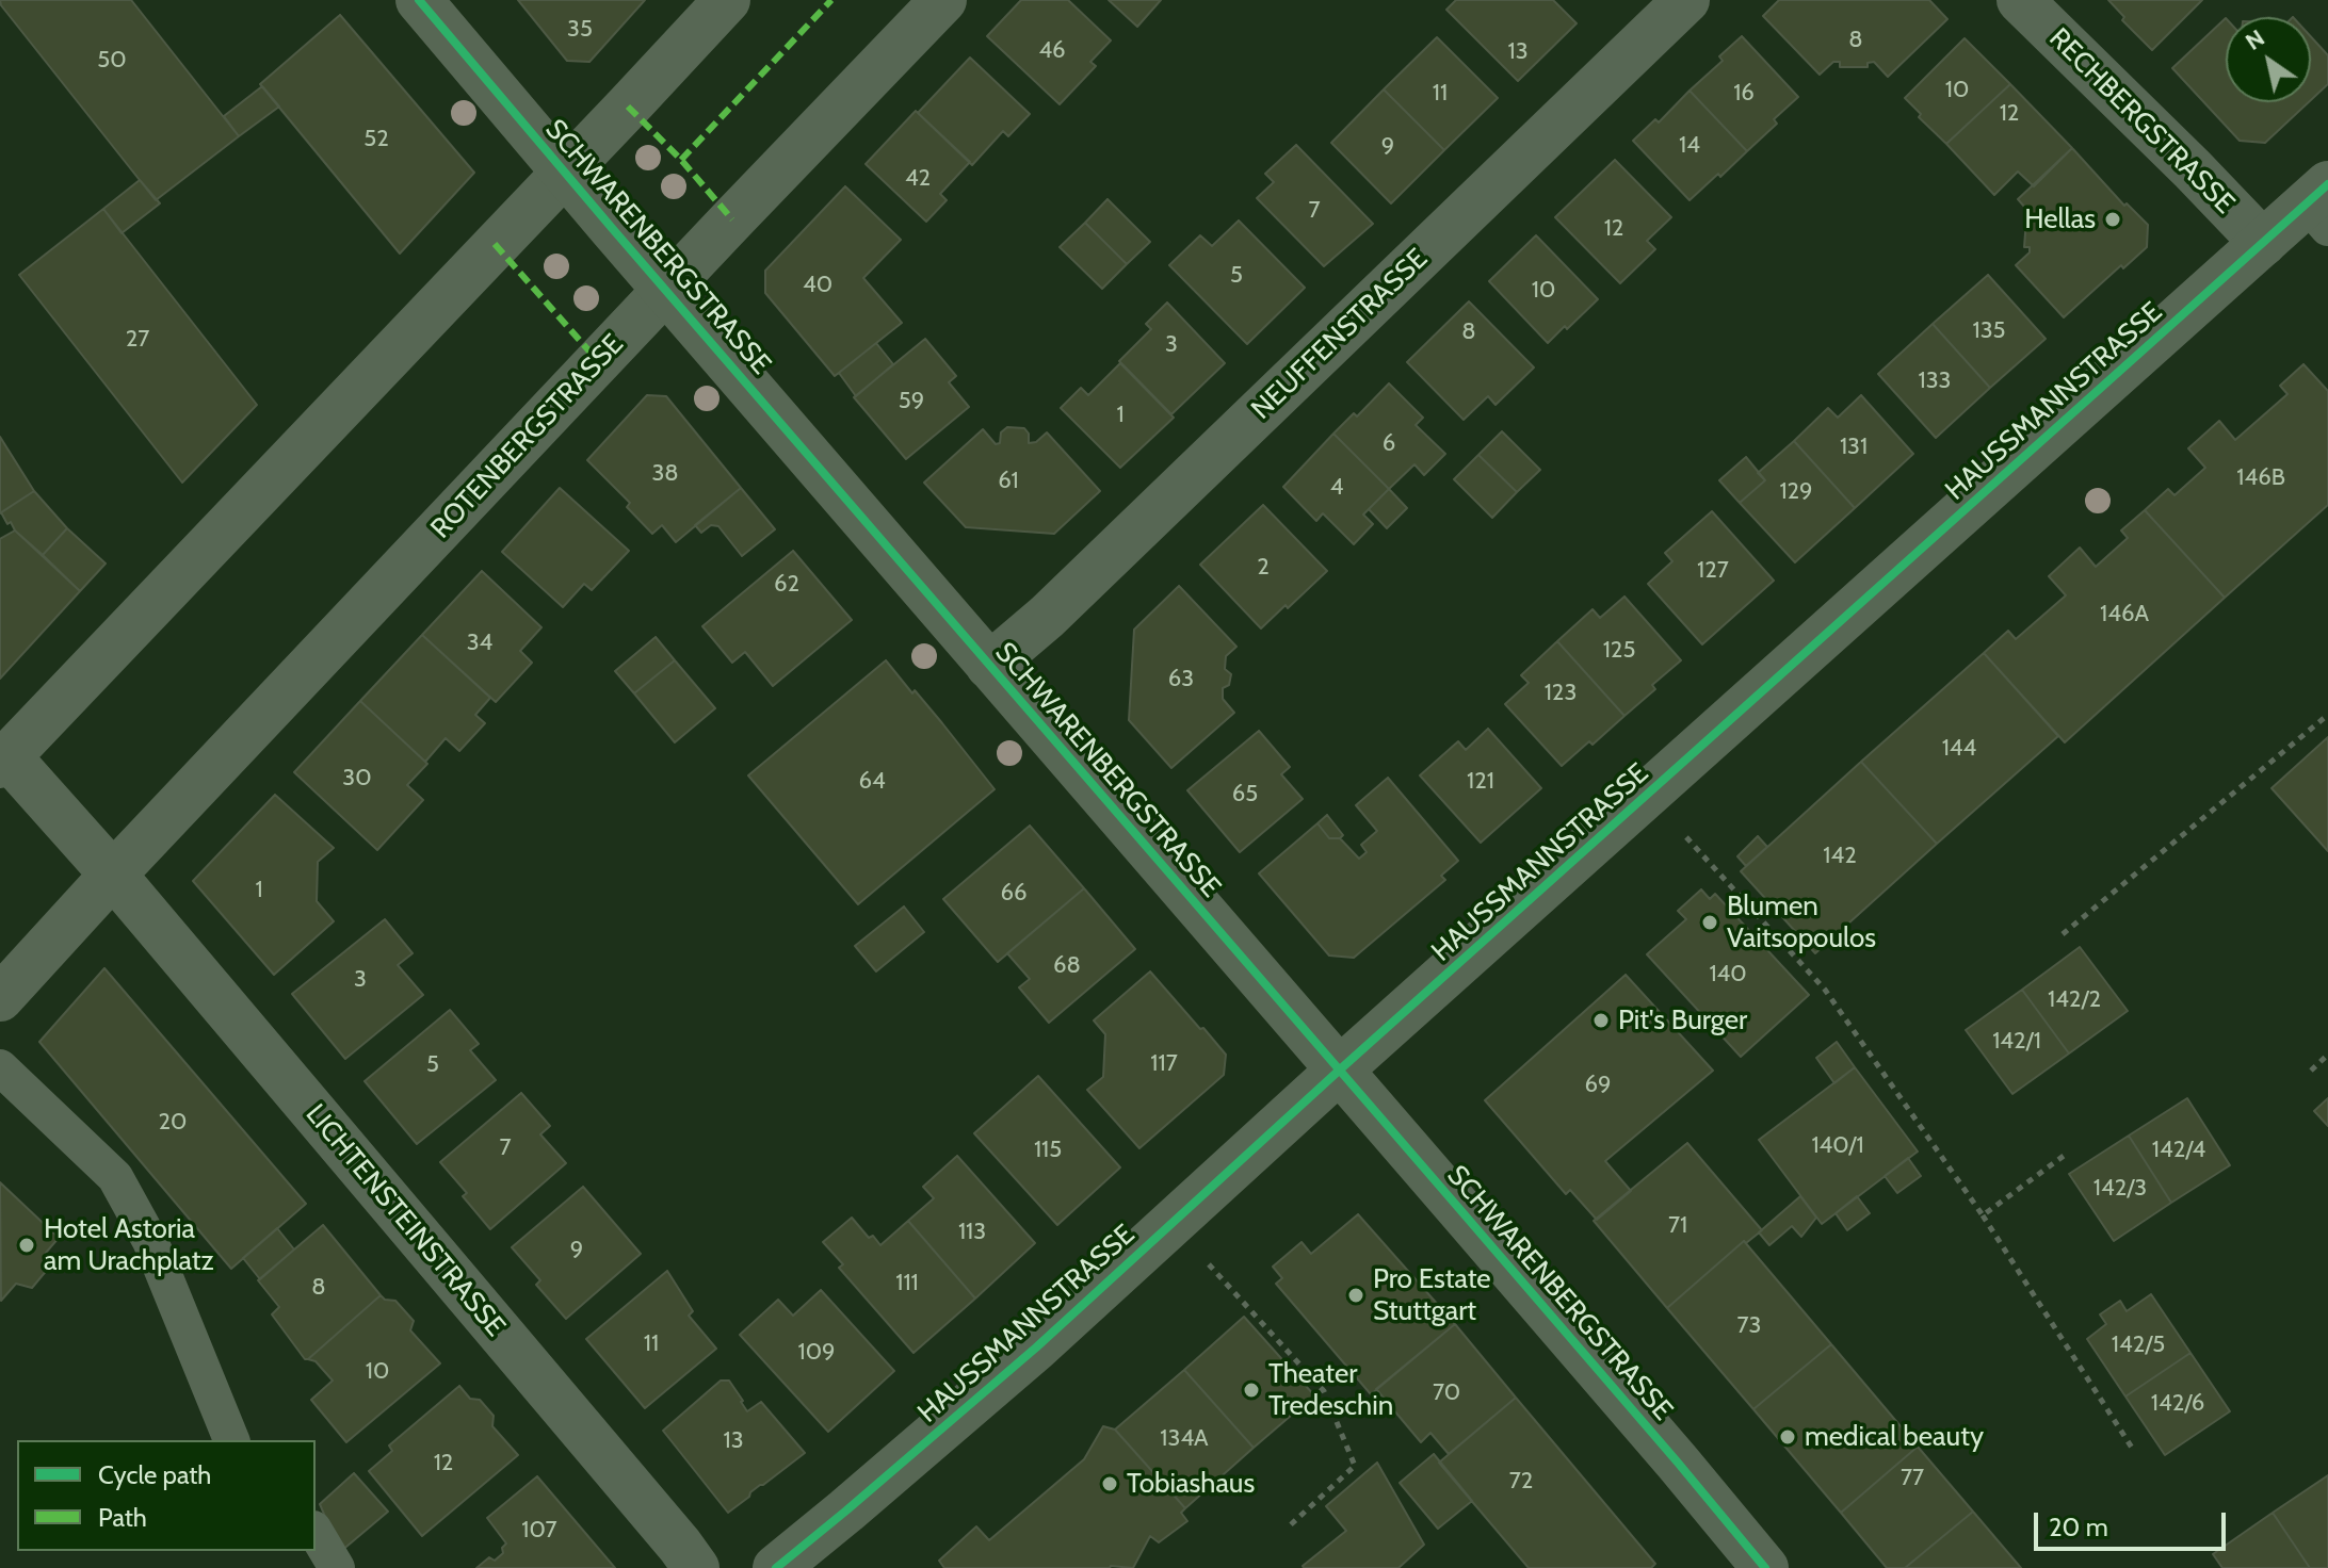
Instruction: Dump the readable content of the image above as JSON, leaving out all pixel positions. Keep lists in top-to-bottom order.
{
  "streets": {
    "street": [
      "RECHBERGSTRASSE",
      "SCHWARENBERGSTRASSE",
      "NEUFFENSTRASSE",
      "HAUSSMANNSTRASSE",
      "ROTENBERGSTRASSE",
      "LICHTENSTEINSTRASSE"
    ]
  },
  "crossings": [
    ["RECHBERGSTRASSE", "HAUSSMANNSTRASSE"],
    ["SCHWARENBERGSTRASSE", "NEUFFENSTRASSE"],
    ["SCHWARENBERGSTRASSE", "HAUSSMANNSTRASSE"],
    ["SCHWARENBERGSTRASSE", "ROTENBERGSTRASSE"],
    ["ROTENBERGSTRASSE", "LICHTENSTEINSTRASSE"]
  ],
  "places": [
    "Hellas",
    "Blumen Vaitsopoulos",
    "Pit's Burger",
    "Hotel Astoria am Urachplatz",
    "Pro Estate Stuttgart",
    "Theater Tredeschin",
    "medical beauty",
    "Tobiashaus"
  ],
  "house_numbers": [
    "35",
    "8",
    "46",
    "13",
    "50",
    "10",
    "11",
    "16",
    "12",
    "52",
    "14",
    "9",
    "42",
    "7",
    "12",
    "5",
    "40",
    "10",
    "135",
    "8",
    "27",
    "3",
    "133",
    "59",
    "1",
    "6",
    "131",
    "38",
    "146B",
    "61",
    "4",
    "129",
    "2",
    "127",
    "62",
    "146A",
    "34",
    "125",
    "63",
    "123",
    "144",
    "30",
    "64",
    "121",
    "65",
    "142",
    "1",
    "66",
    "68",
    "140",
    "3",
    "142/2",
    "142/1",
    "117",
    "5",
    "69",
    "20",
    "140/1",
    "7",
    "115",
    "142/4",
    "142/3",
    "71",
    "113",
    "9",
    "111",
    "8",
    "73",
    "11",
    "142/5",
    "109",
    "10",
    "70",
    "142/6",
    "134A",
    "13",
    "12",
    "77",
    "72",
    "107"
  ],
  "legend": ["Cycle path", "Path"],
  "scale_bar": "20 m",
  "north": "top left"
}
